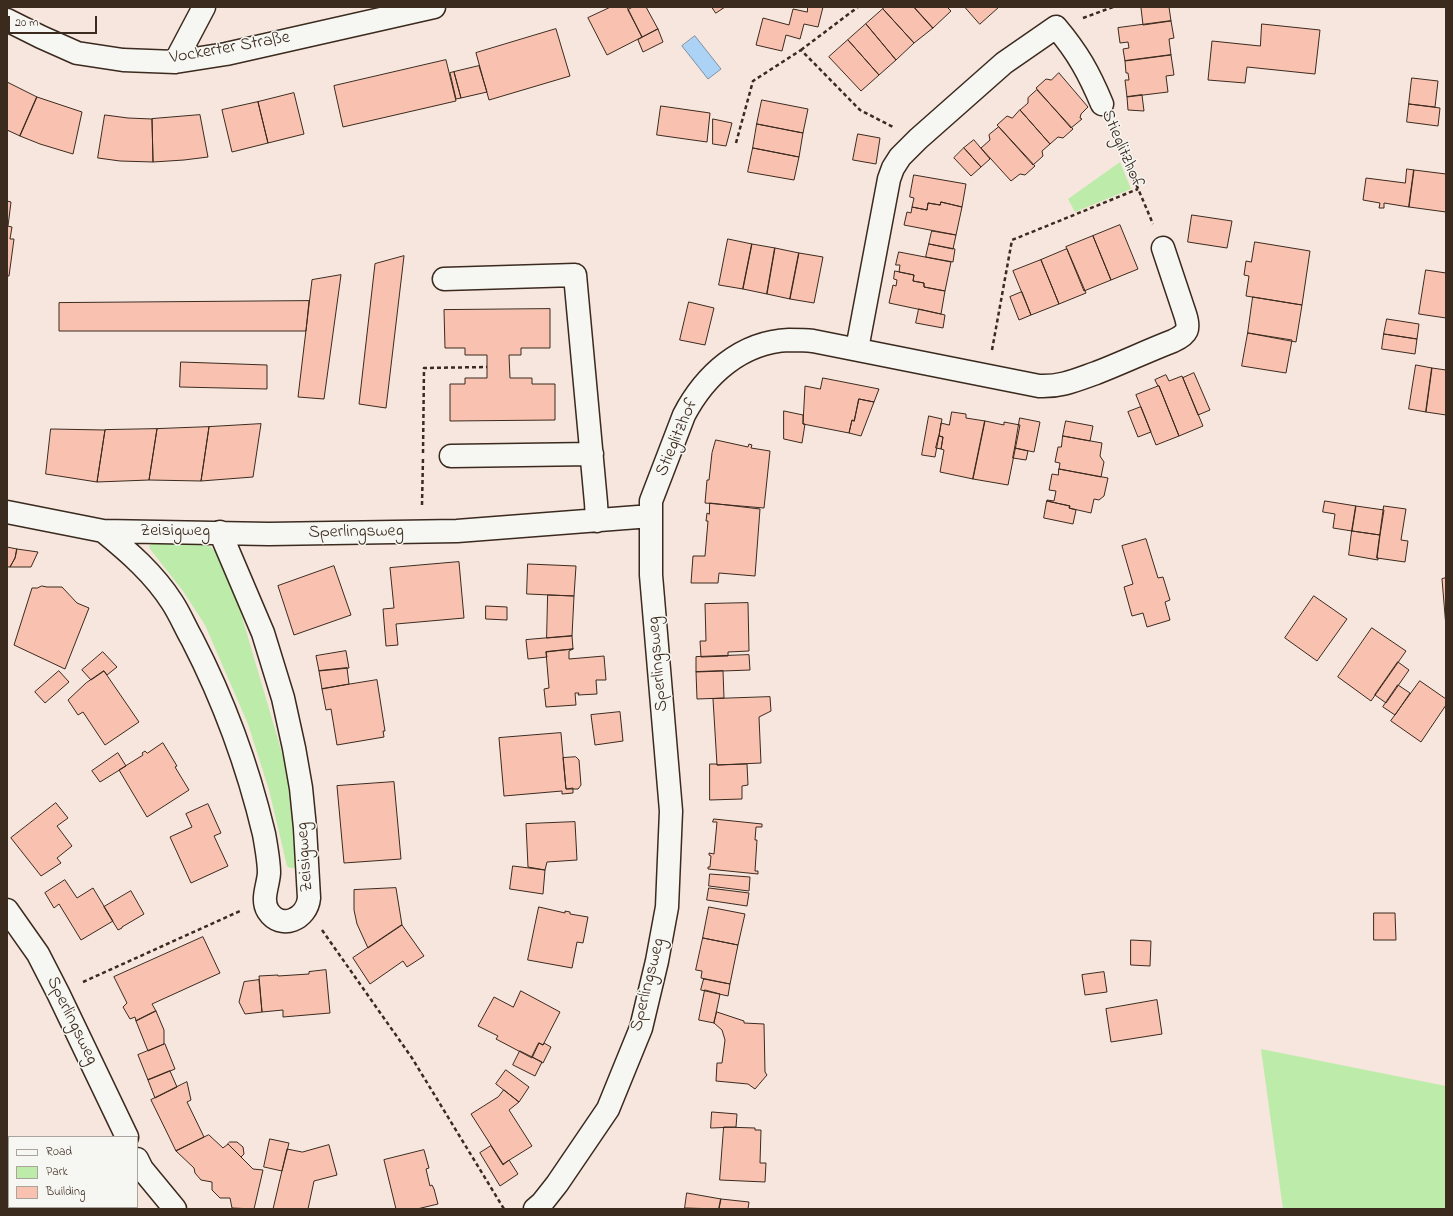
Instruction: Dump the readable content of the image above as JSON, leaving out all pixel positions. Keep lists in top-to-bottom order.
{
  "streets": {
    "street": [
      "Vockerter Straße",
      "Stieglitzhof",
      "Zeisigweg",
      "Sperlingsweg"
    ]
  },
  "crossings": [
    ["Stieglitzhof", "Sperlingsweg"],
    ["Zeisigweg", "Sperlingsweg"]
  ],
  "legend": ["Road", "Park", "Building"],
  "scale_bar": "20 m"
}
